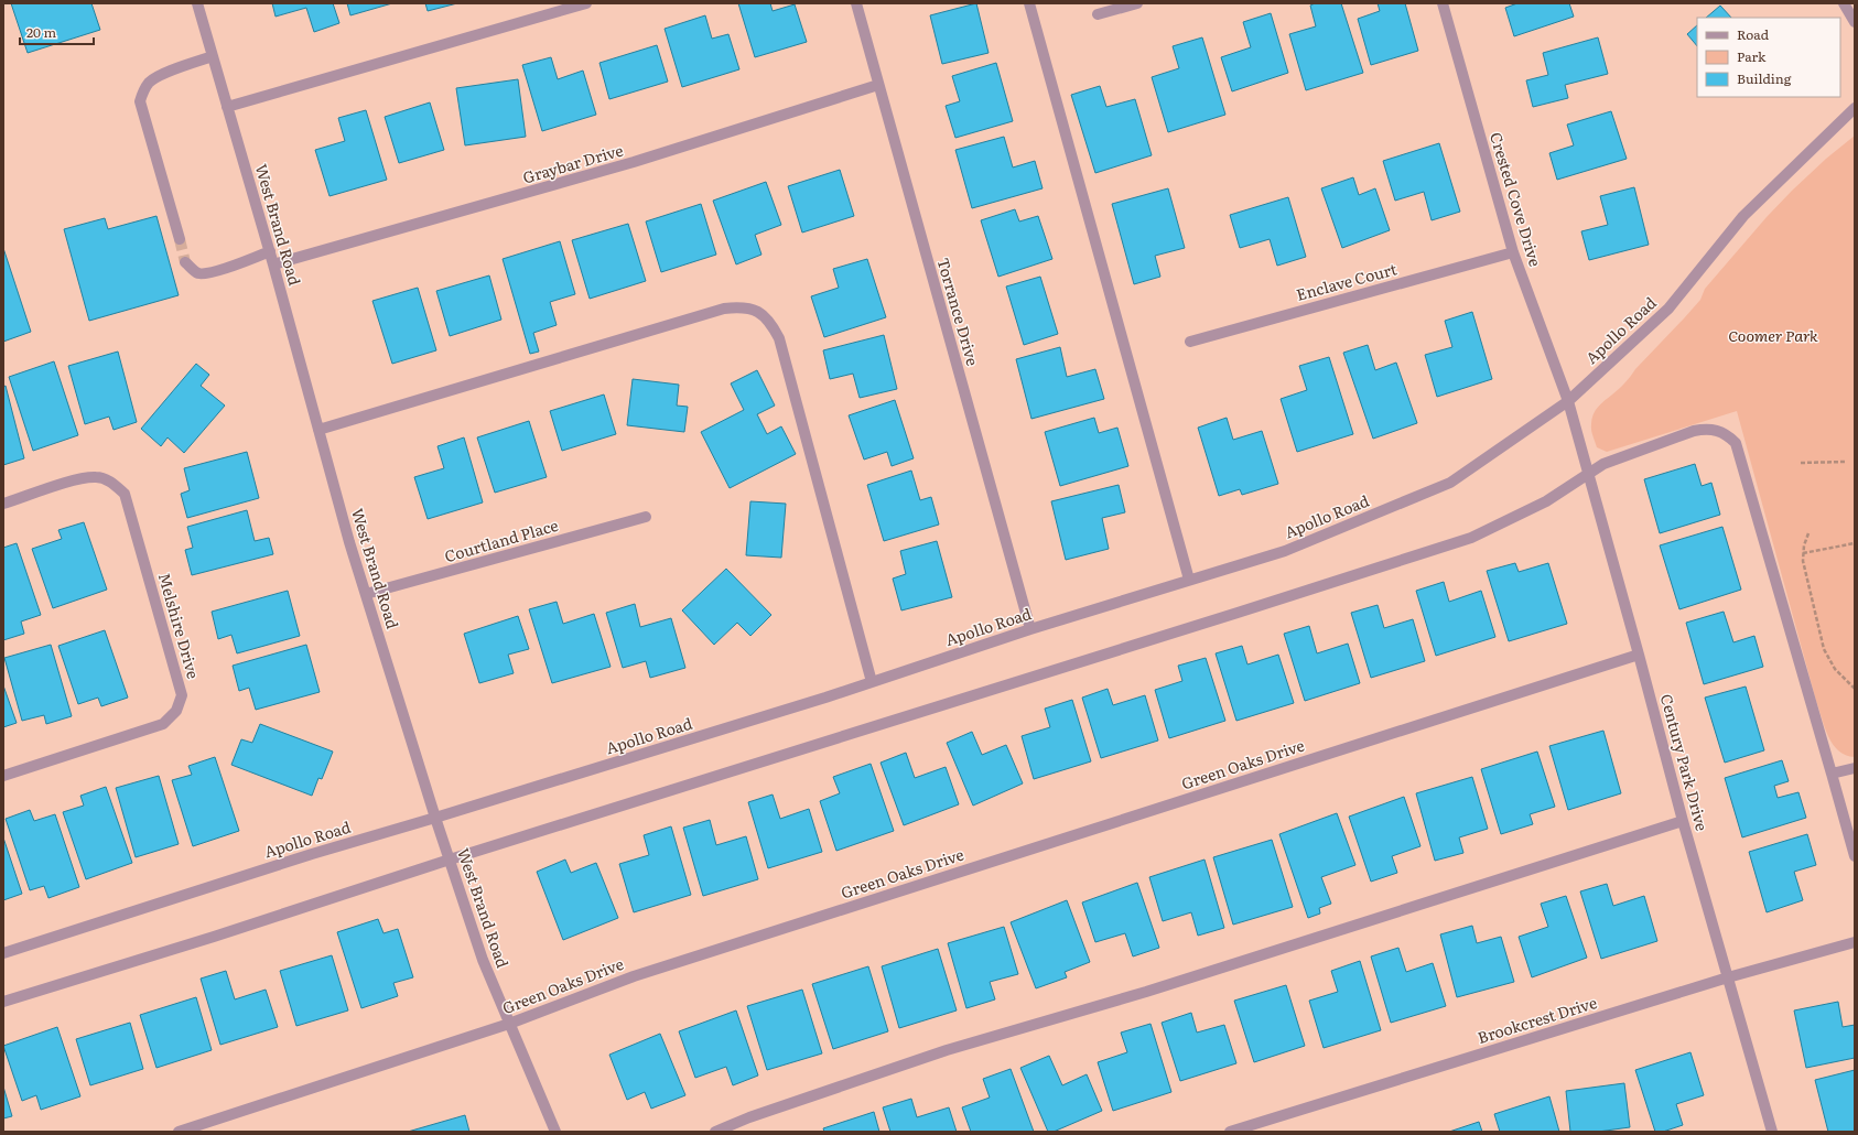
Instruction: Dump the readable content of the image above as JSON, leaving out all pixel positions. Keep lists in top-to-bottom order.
{
  "streets": {
    "street": [
      "Graybar Drive",
      "Crested Cove Drive",
      "West Brand Road",
      "Enclave Court",
      "Torrance Drive",
      "Apollo Road",
      "Courtland Place",
      "Melshire Drive",
      "Century Park Drive",
      "Green Oaks Drive",
      "Brookcrest Drive"
    ]
  },
  "crossings": [
    ["Graybar Drive", "West Brand Road"],
    ["Graybar Drive", "Torrance Drive"],
    ["Crested Cove Drive", "Enclave Court"],
    ["Crested Cove Drive", "Apollo Road"],
    ["Crested Cove Drive", "Century Park Drive"],
    ["West Brand Road", "Apollo Road"],
    ["West Brand Road", "Courtland Place"],
    ["West Brand Road", "Green Oaks Drive"],
    ["Torrance Drive", "Apollo Road"],
    ["Apollo Road", "Century Park Drive"],
    ["Century Park Drive", "Green Oaks Drive"],
    ["Century Park Drive", "Brookcrest Drive"]
  ],
  "parks": ["Coomer Park"],
  "legend": ["Road", "Park", "Building"],
  "scale_bar": "20 m"
}
